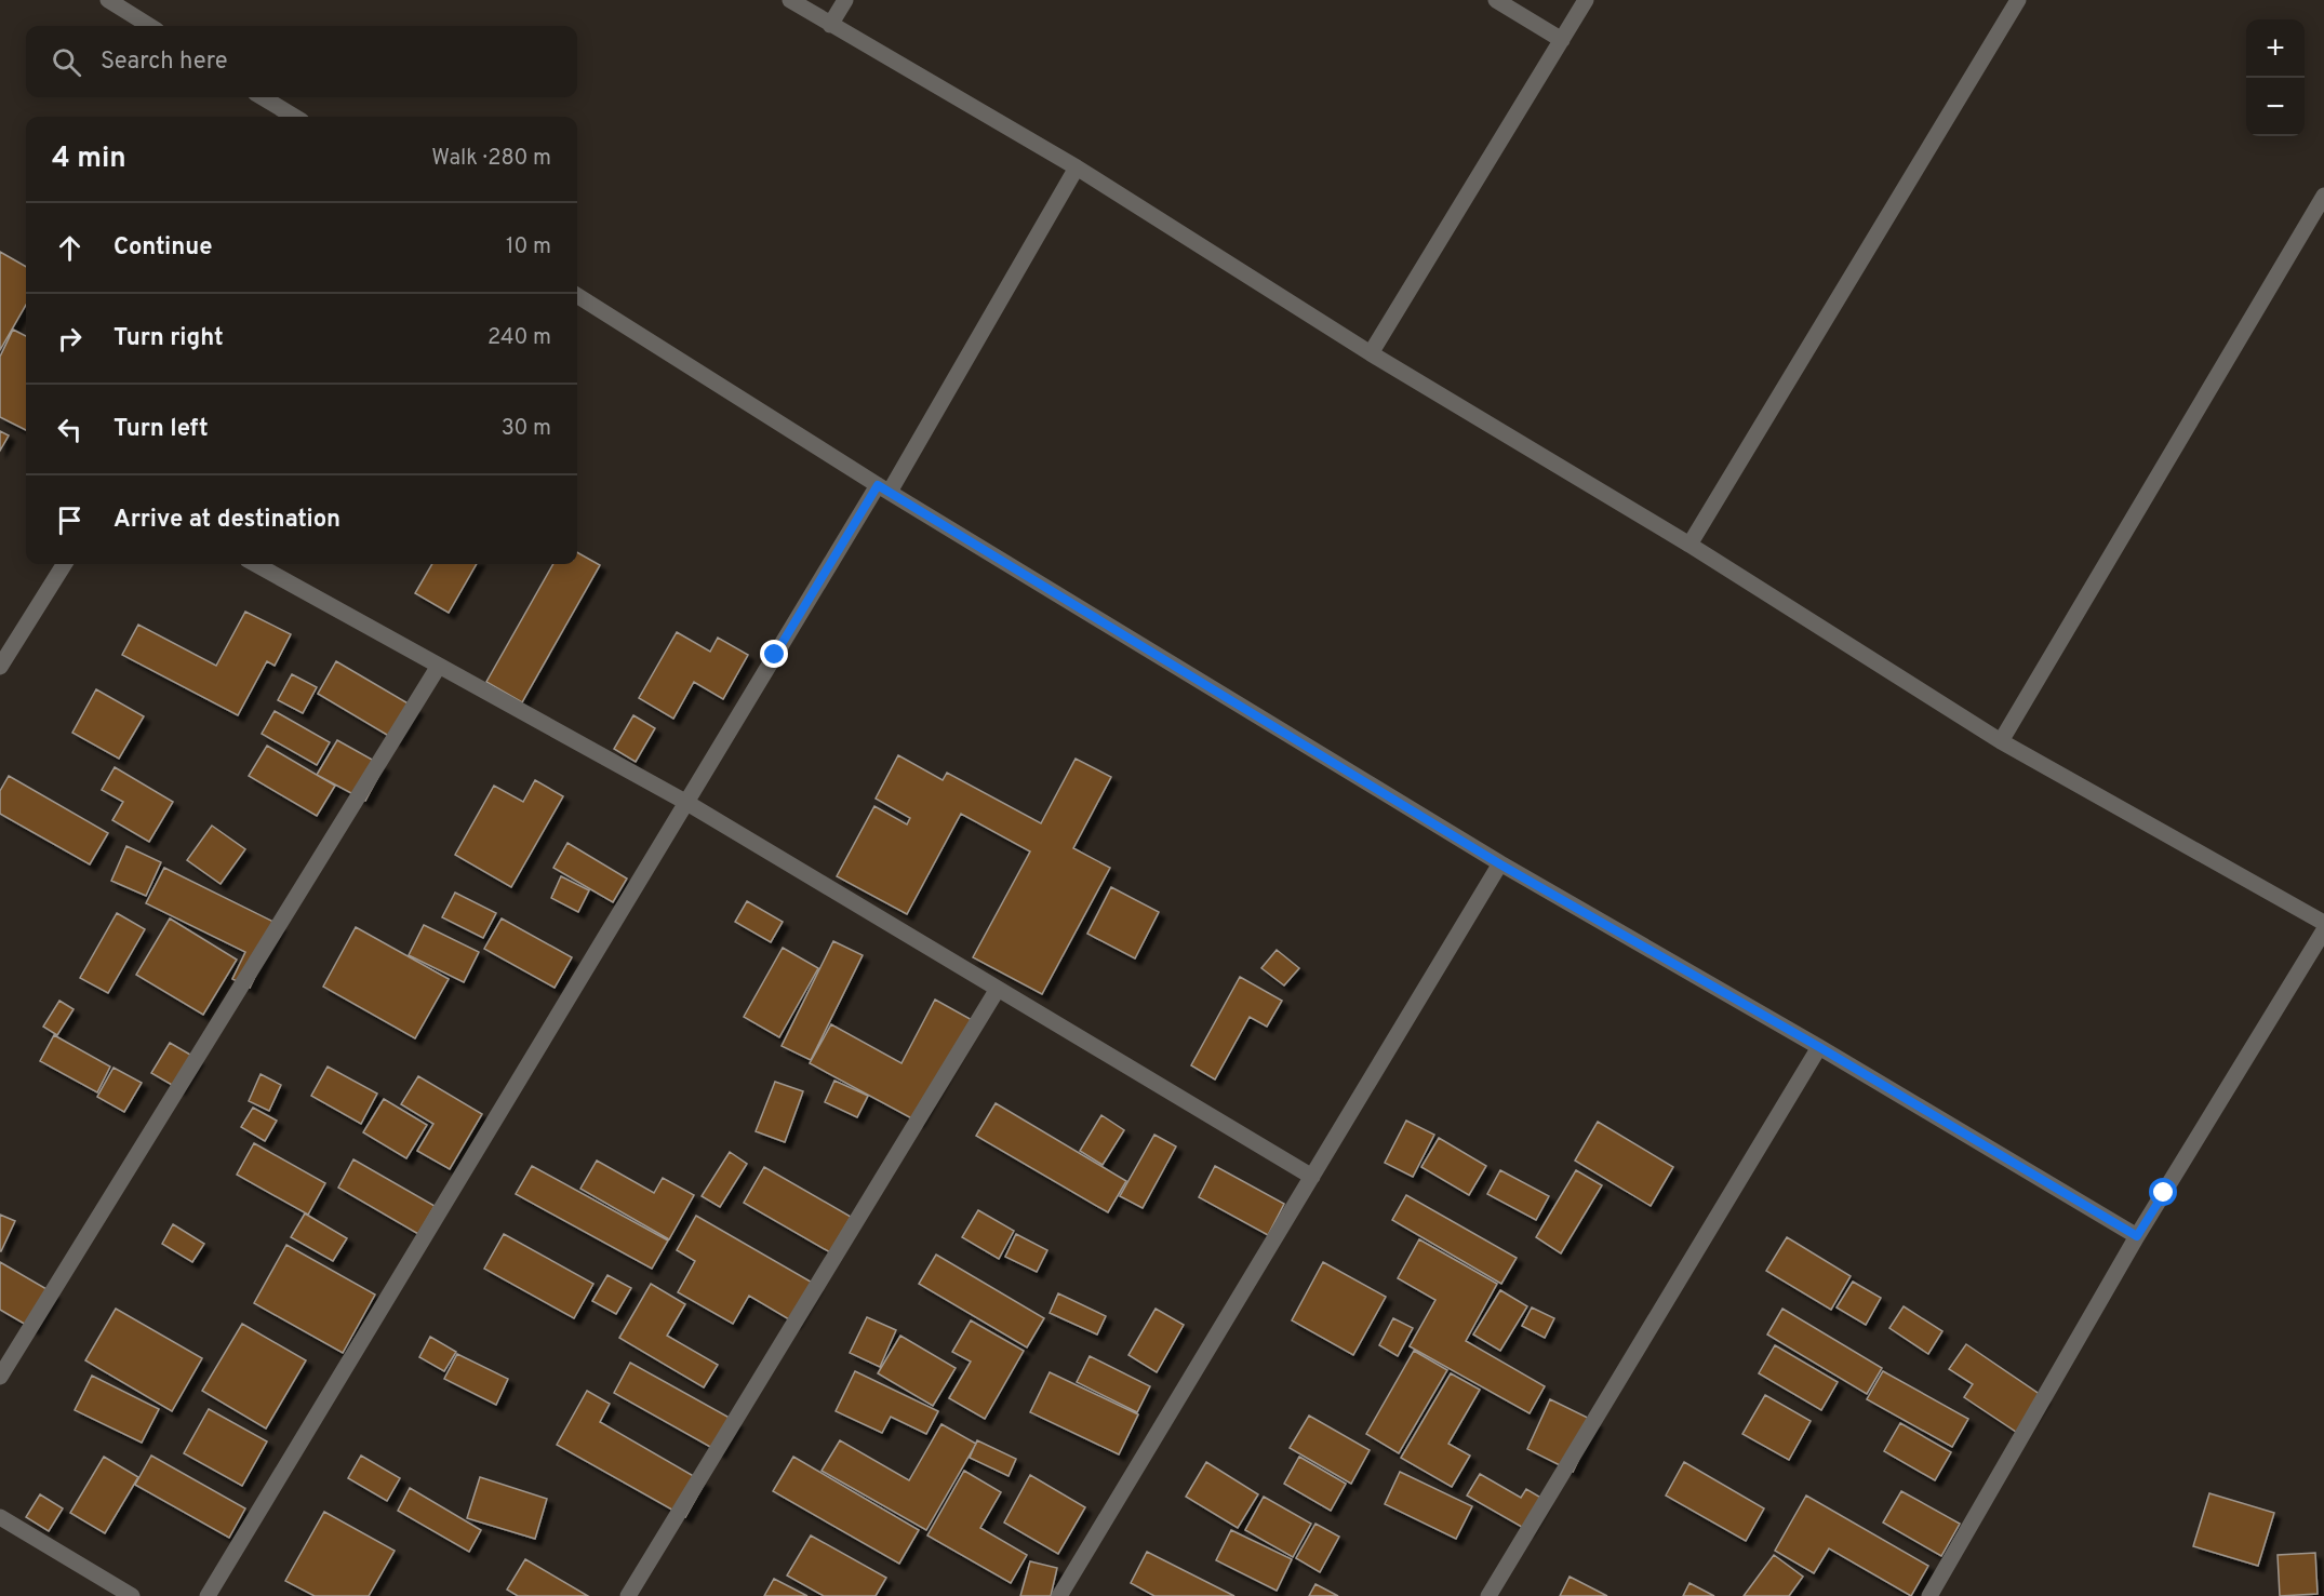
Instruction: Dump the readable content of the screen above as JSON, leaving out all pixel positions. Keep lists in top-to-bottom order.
{
  "page": {
    "map_buttons": ["+", "−"],
    "search": "Search here",
    "heading": ["4 min", "Walk · 280 m"],
    "list": [
      ["Continue", "10 m"],
      ["Turn right", "240 m"],
      ["Turn left", "30 m"],
      "Arrive at destination"
    ]
  }
}
